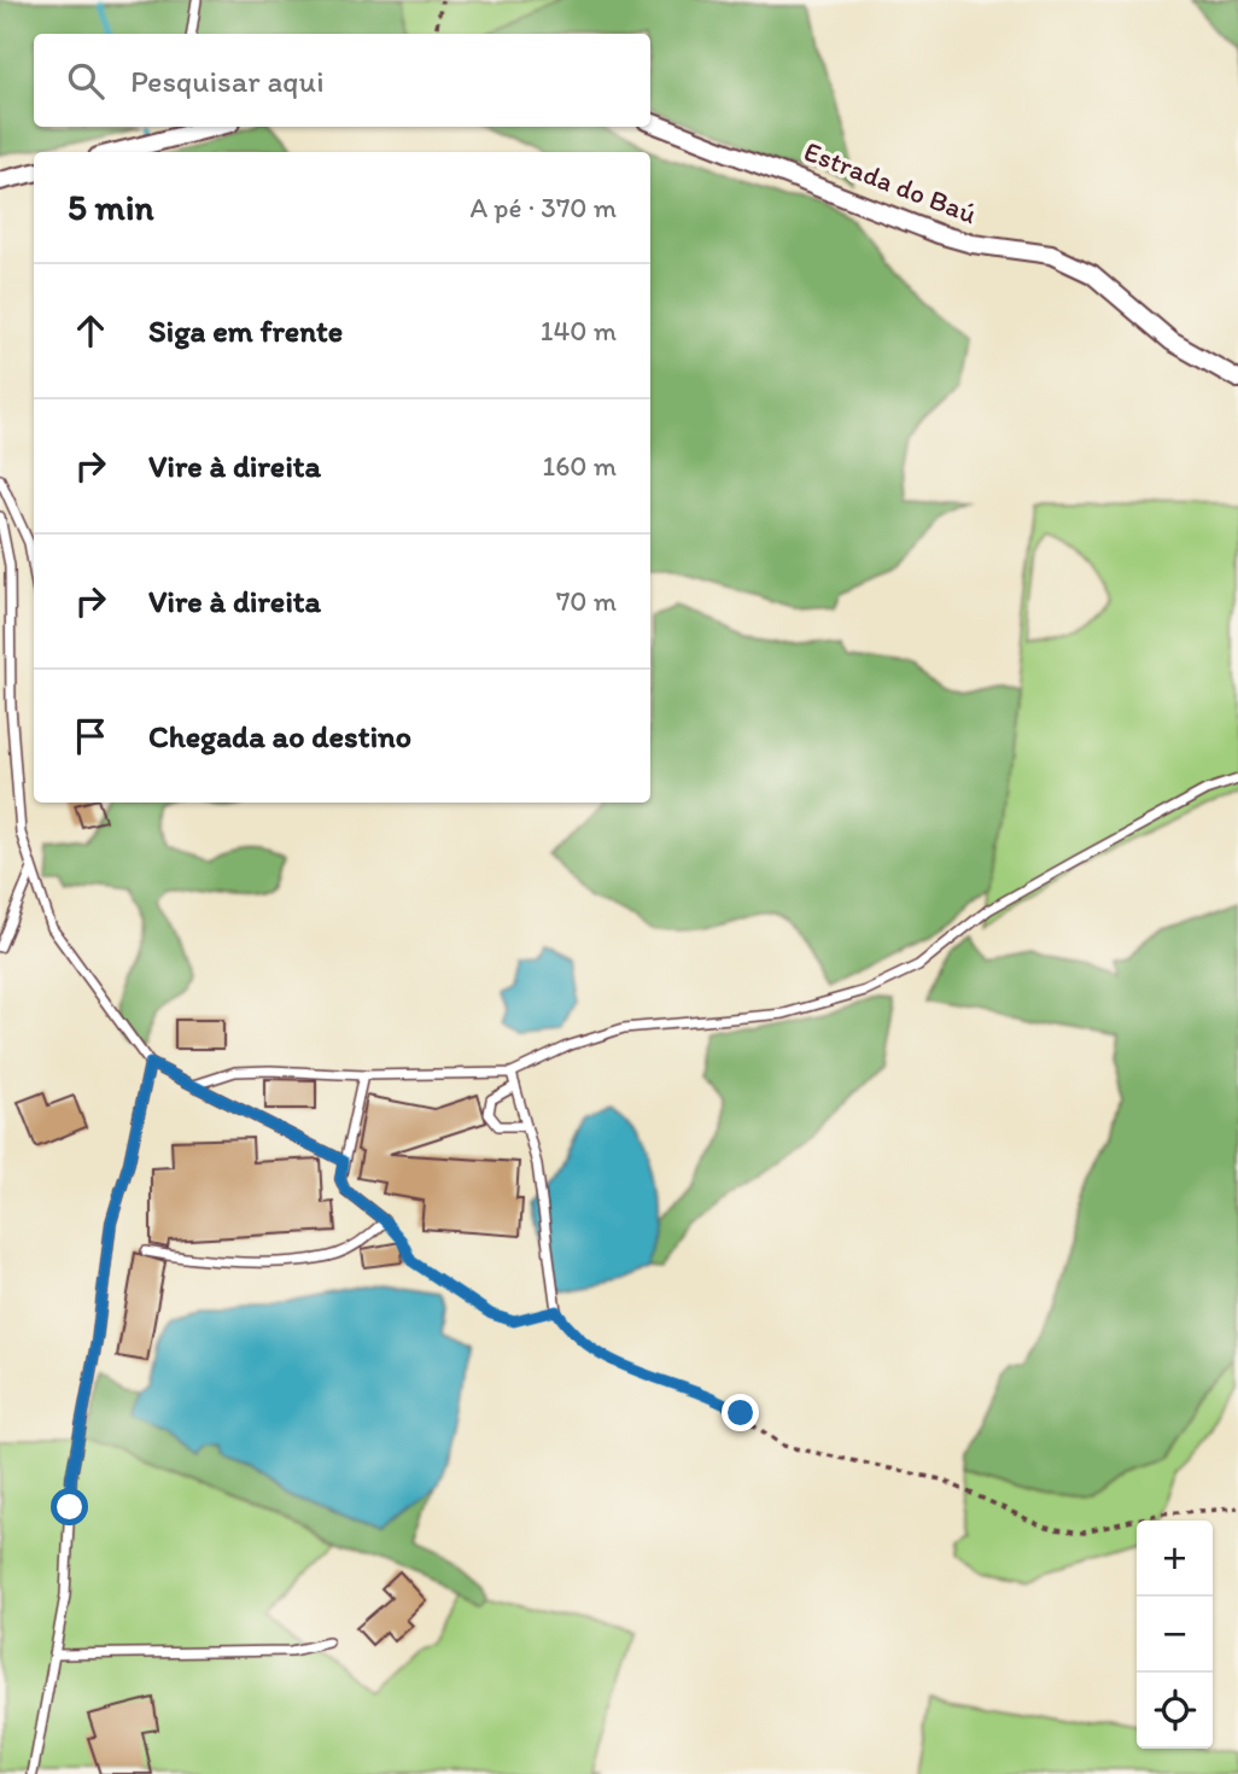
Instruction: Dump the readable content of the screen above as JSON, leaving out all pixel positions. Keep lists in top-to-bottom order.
{
  "streets": {
    "street": ["Estrada do Baú"]
  },
  "page": {
    "search": "Pesquisar aqui",
    "heading": ["5 min", "A pé · 370 m"],
    "list": [
      ["Siga em frente", "140 m"],
      ["Vire à direita", "160 m"],
      ["Vire à direita", "70 m"],
      "Chegada ao destino"
    ],
    "map_buttons": ["+", "−"]
  }
}
